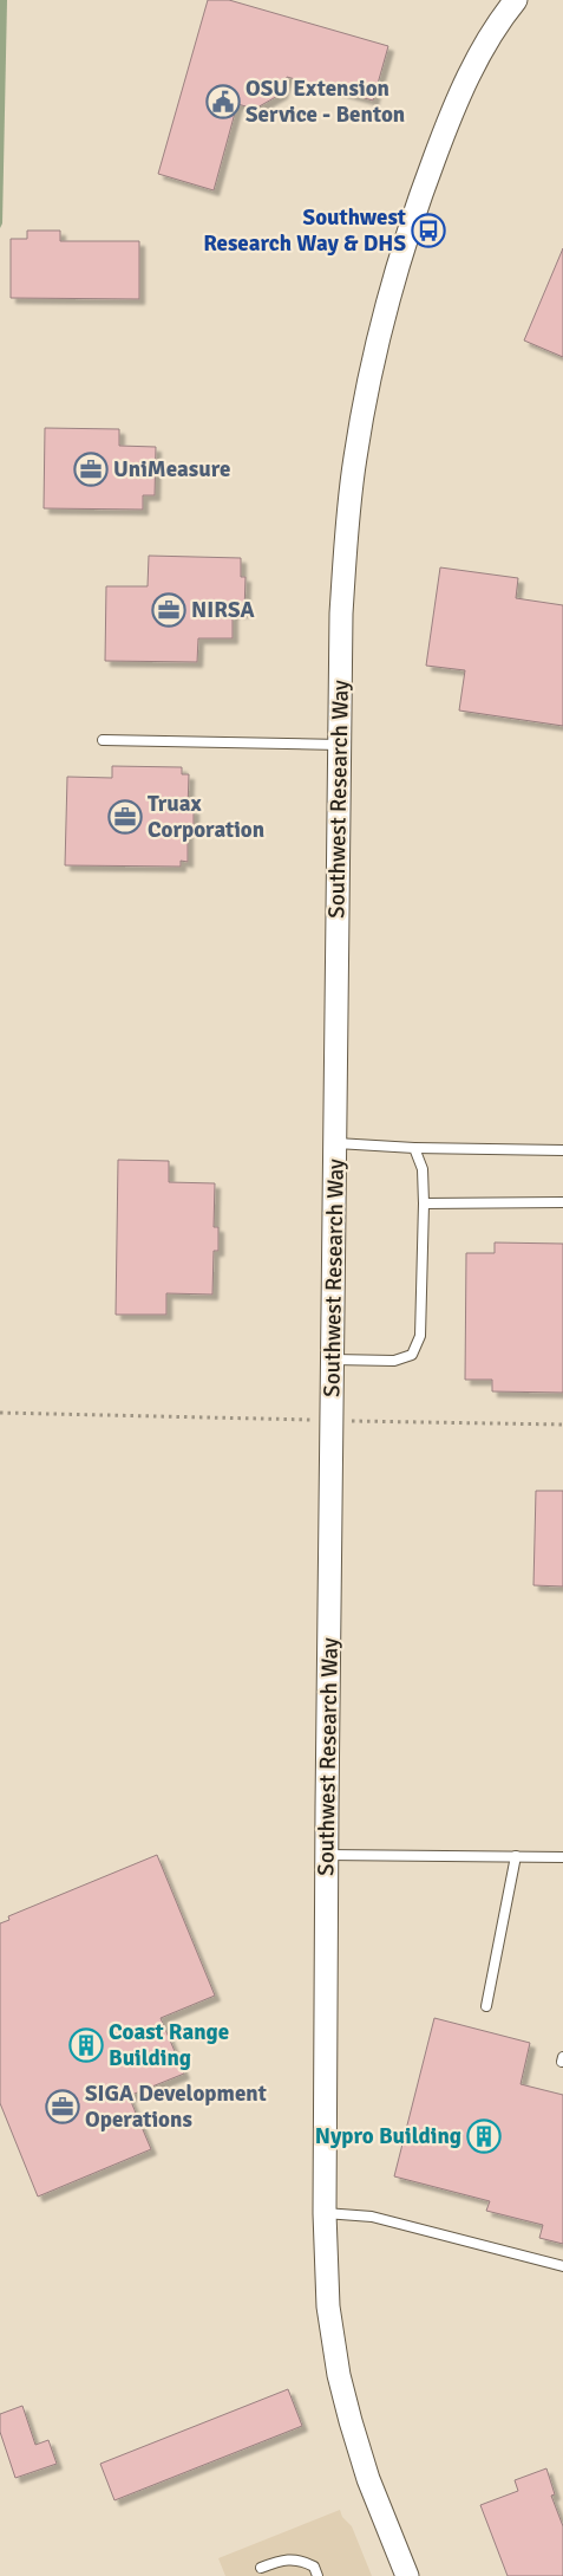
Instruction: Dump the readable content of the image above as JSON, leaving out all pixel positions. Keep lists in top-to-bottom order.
{
  "streets": {
    "street": ["Southwest Research Way"]
  },
  "places": {
    "public building": ["OSU Extension Service - Benton"],
    "bus stop": ["Southwest Research Way & DHS"],
    "office": [
      "UniMeasure",
      "NIRSA",
      "Truax Corporation",
      "SIGA Development Operations"
    ],
    "building": ["Coast Range Building", "Nypro Building"]
  }
}
